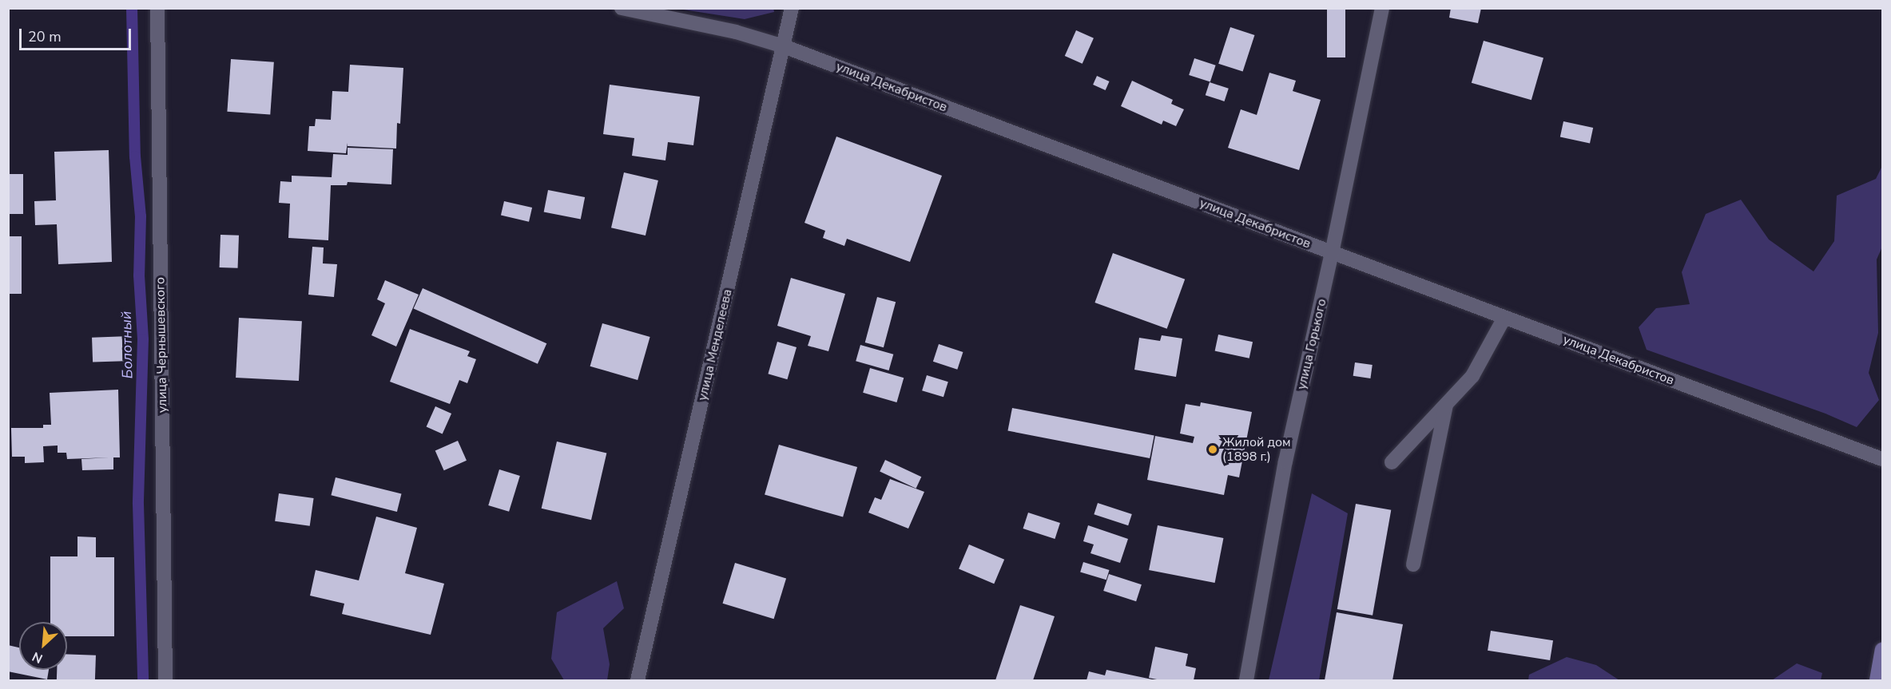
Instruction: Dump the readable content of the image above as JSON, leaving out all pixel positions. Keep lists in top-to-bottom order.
{
  "streets": {
    "street": [
      "улица Декабристов",
      "улица Горького",
      "улица Чернышевского",
      "улица Менделеева"
    ]
  },
  "crossings": [
    ["улица Декабристов", "улица Горького"],
    ["улица Декабристов", "улица Менделеева"]
  ],
  "water": ["Болотный"],
  "places": ["Жилой дом (1898 г.)"],
  "scale_bar": "20 m",
  "north": "bottom left"
}
